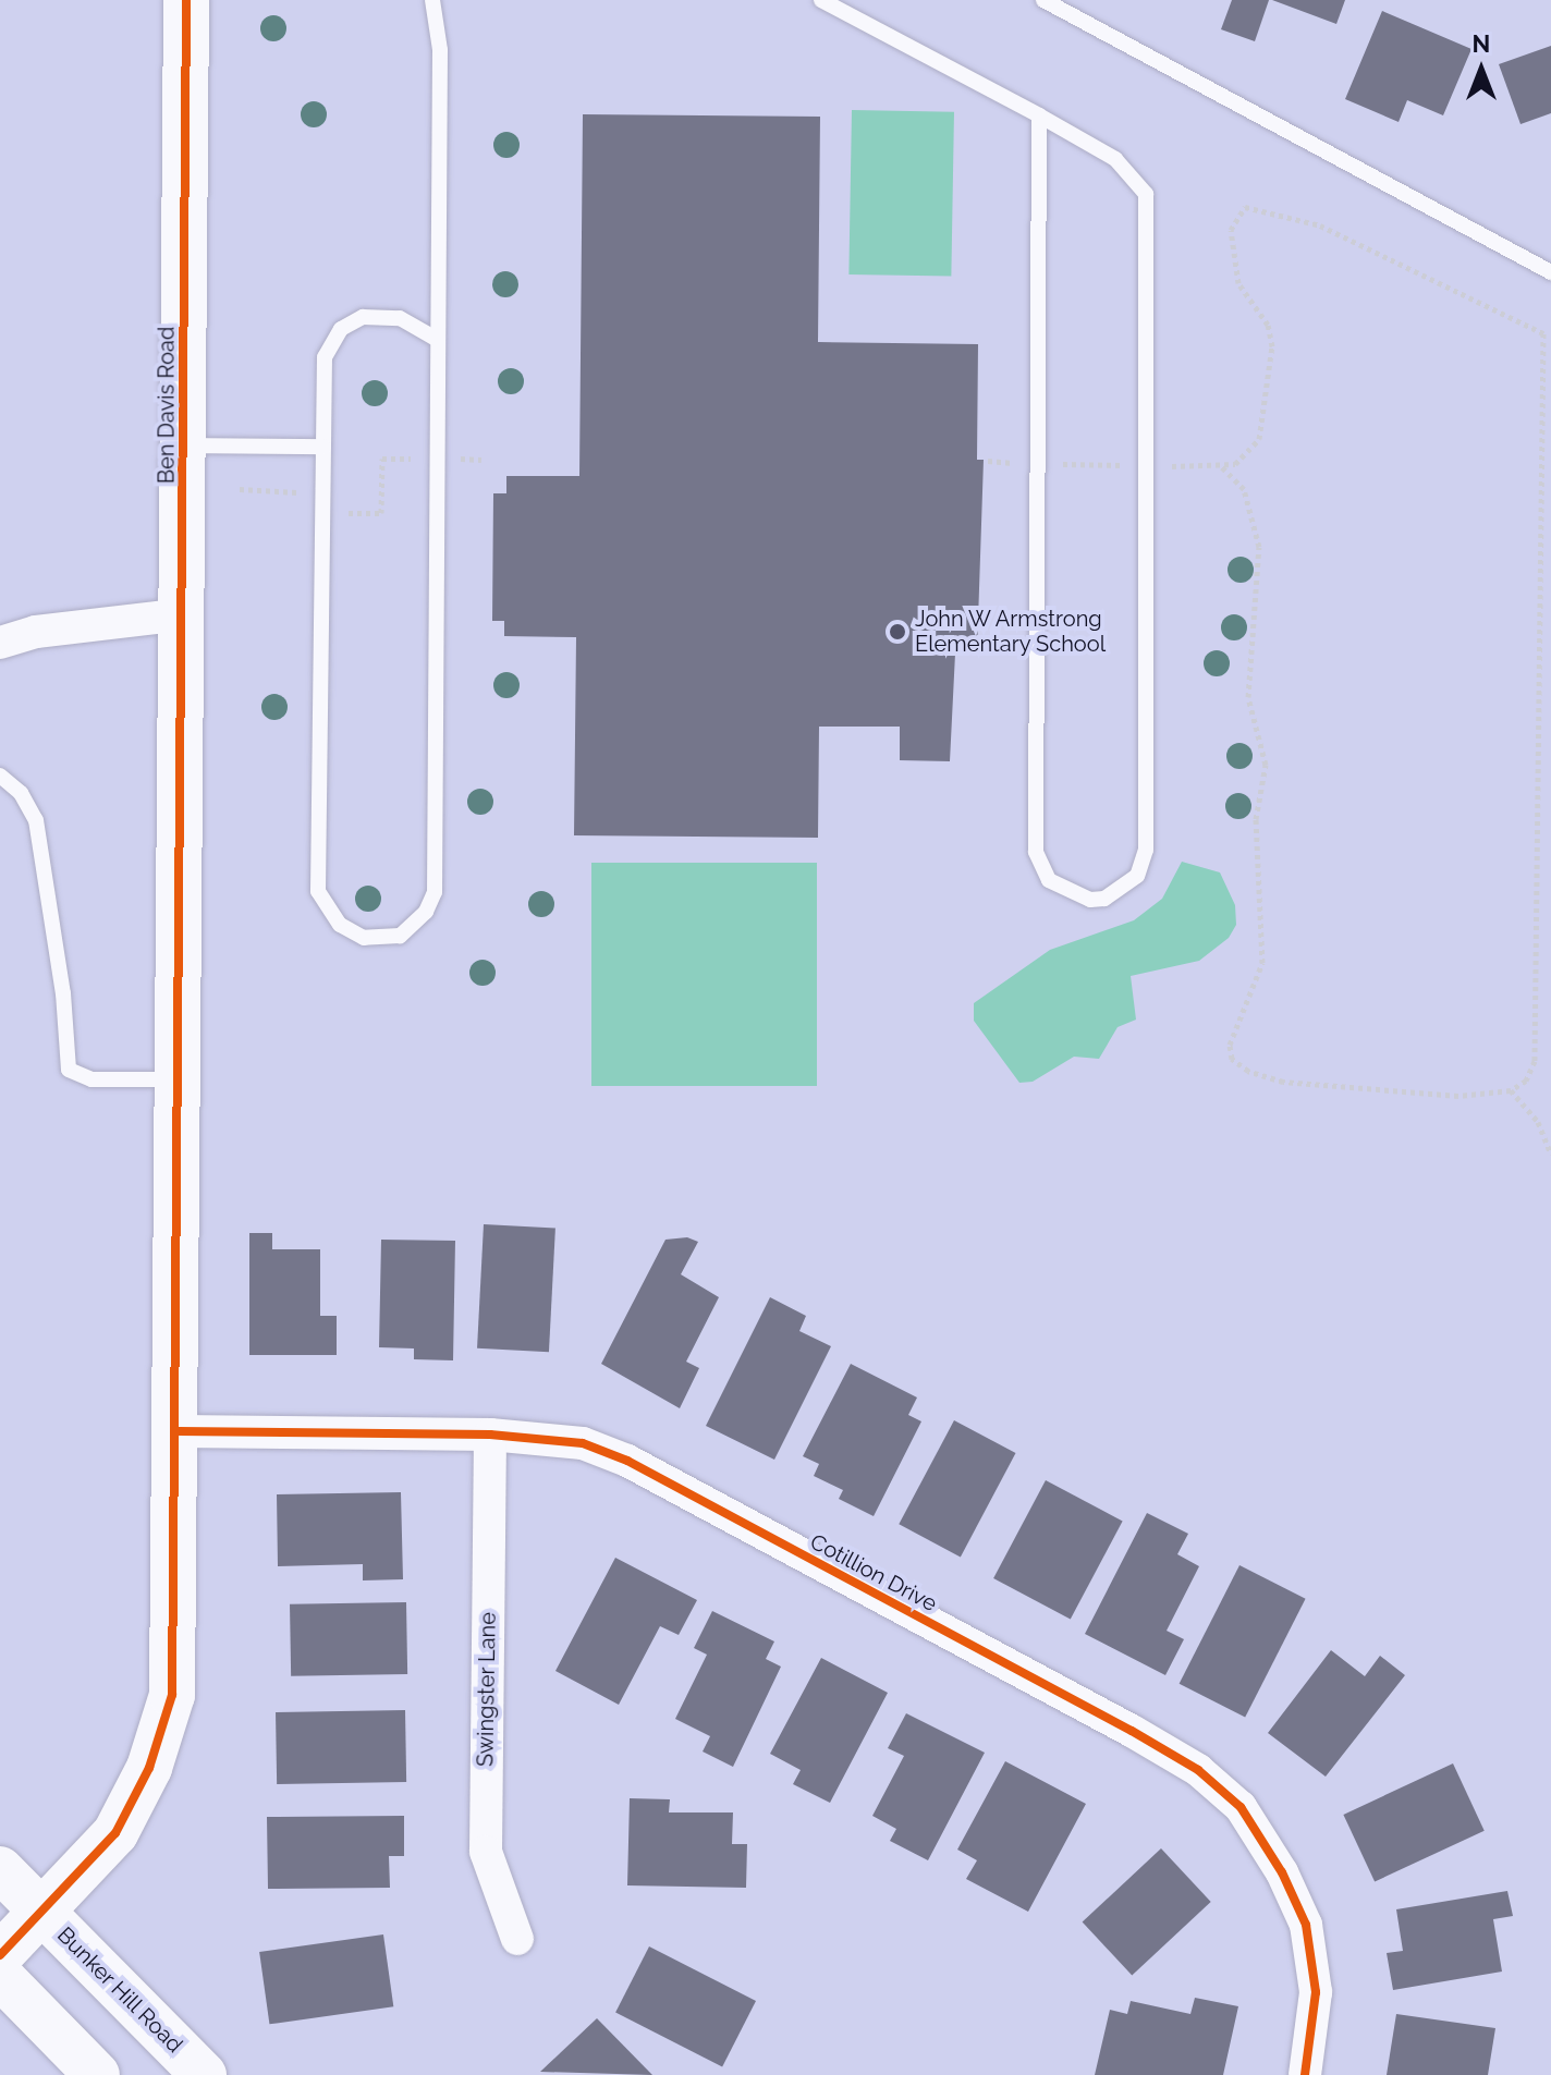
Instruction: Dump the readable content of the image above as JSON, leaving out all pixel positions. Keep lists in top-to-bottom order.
{
  "streets": {
    "street": [
      "Ben Davis Road",
      "Cotillion Drive",
      "Swingster Lane",
      "Bunker Hill Road"
    ]
  },
  "crossings": [
    ["Ben Davis Road", "Cotillion Drive"],
    ["Ben Davis Road", "Bunker Hill Road"],
    ["Cotillion Drive", "Swingster Lane"]
  ],
  "places": ["John W Armstrong Elementary School"],
  "north": "top"
}
